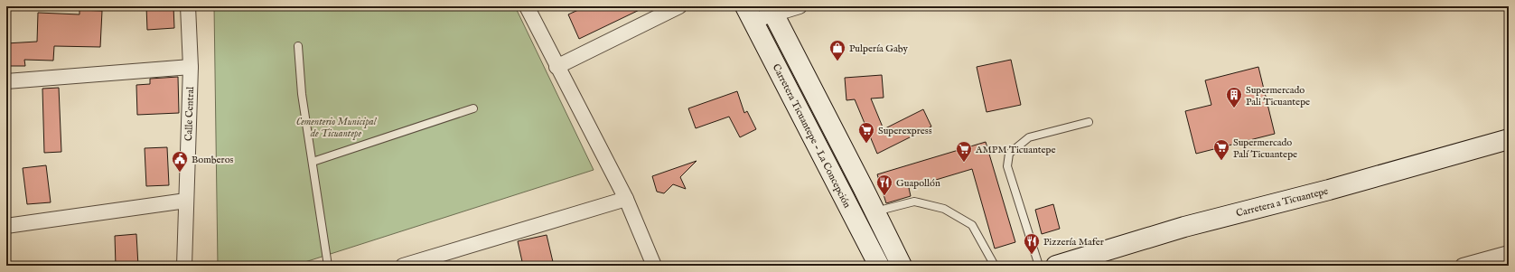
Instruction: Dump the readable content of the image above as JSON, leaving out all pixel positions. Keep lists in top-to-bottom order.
{
  "streets": {
    "main road": ["Carretera Ticuantepe - La Concepción", "Carretera a Ticuantepe"],
    "street": ["Calle Central"]
  },
  "parks": ["Cementerio Municipal de Ticuantepe"],
  "places": {
    "shop": ["Pulpería Gaby"],
    "building": ["Supermercado Pali Ticuantepe"],
    "supermarket": ["Superexpress", "Supermercado Palí Ticuantepe", "AMPM Ticuantepe"],
    "public building": ["Bomberos"],
    "restaurant": ["Guapollón", "Pizzería Mafer"]
  }
}
